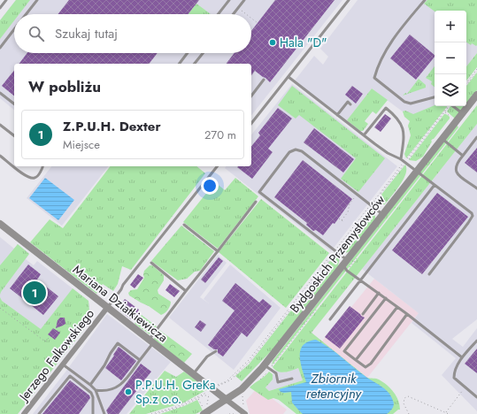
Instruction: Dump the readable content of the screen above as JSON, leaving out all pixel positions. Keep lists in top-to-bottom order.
{
  "streets": {
    "street": ["Bydgoskich Przemysłowców", "Mariana Dziatkiewicza", "Jerzego Falkowskiego"]
  },
  "crossings": [
    ["Bydgoskich Przemysłowców", "Mariana Dziatkiewicza"],
    ["Mariana Dziatkiewicza", "Jerzego Falkowskiego"]
  ],
  "water": ["Zbiornik retencyjny"],
  "places": ["Hala \"D\"", "P.P.U.H. GreKa Sp.z o.o."],
  "page": {
    "map_buttons": ["+", "−"],
    "search": "Szukaj tutaj",
    "heading": "W pobliżu",
    "list": [
      {
        "mark": "1",
        "name": "Z.P.U.H. Dexter",
        "note": "Miejsce",
        "value": "270 m"
      }
    ],
    "pins": "1"
  }
}
